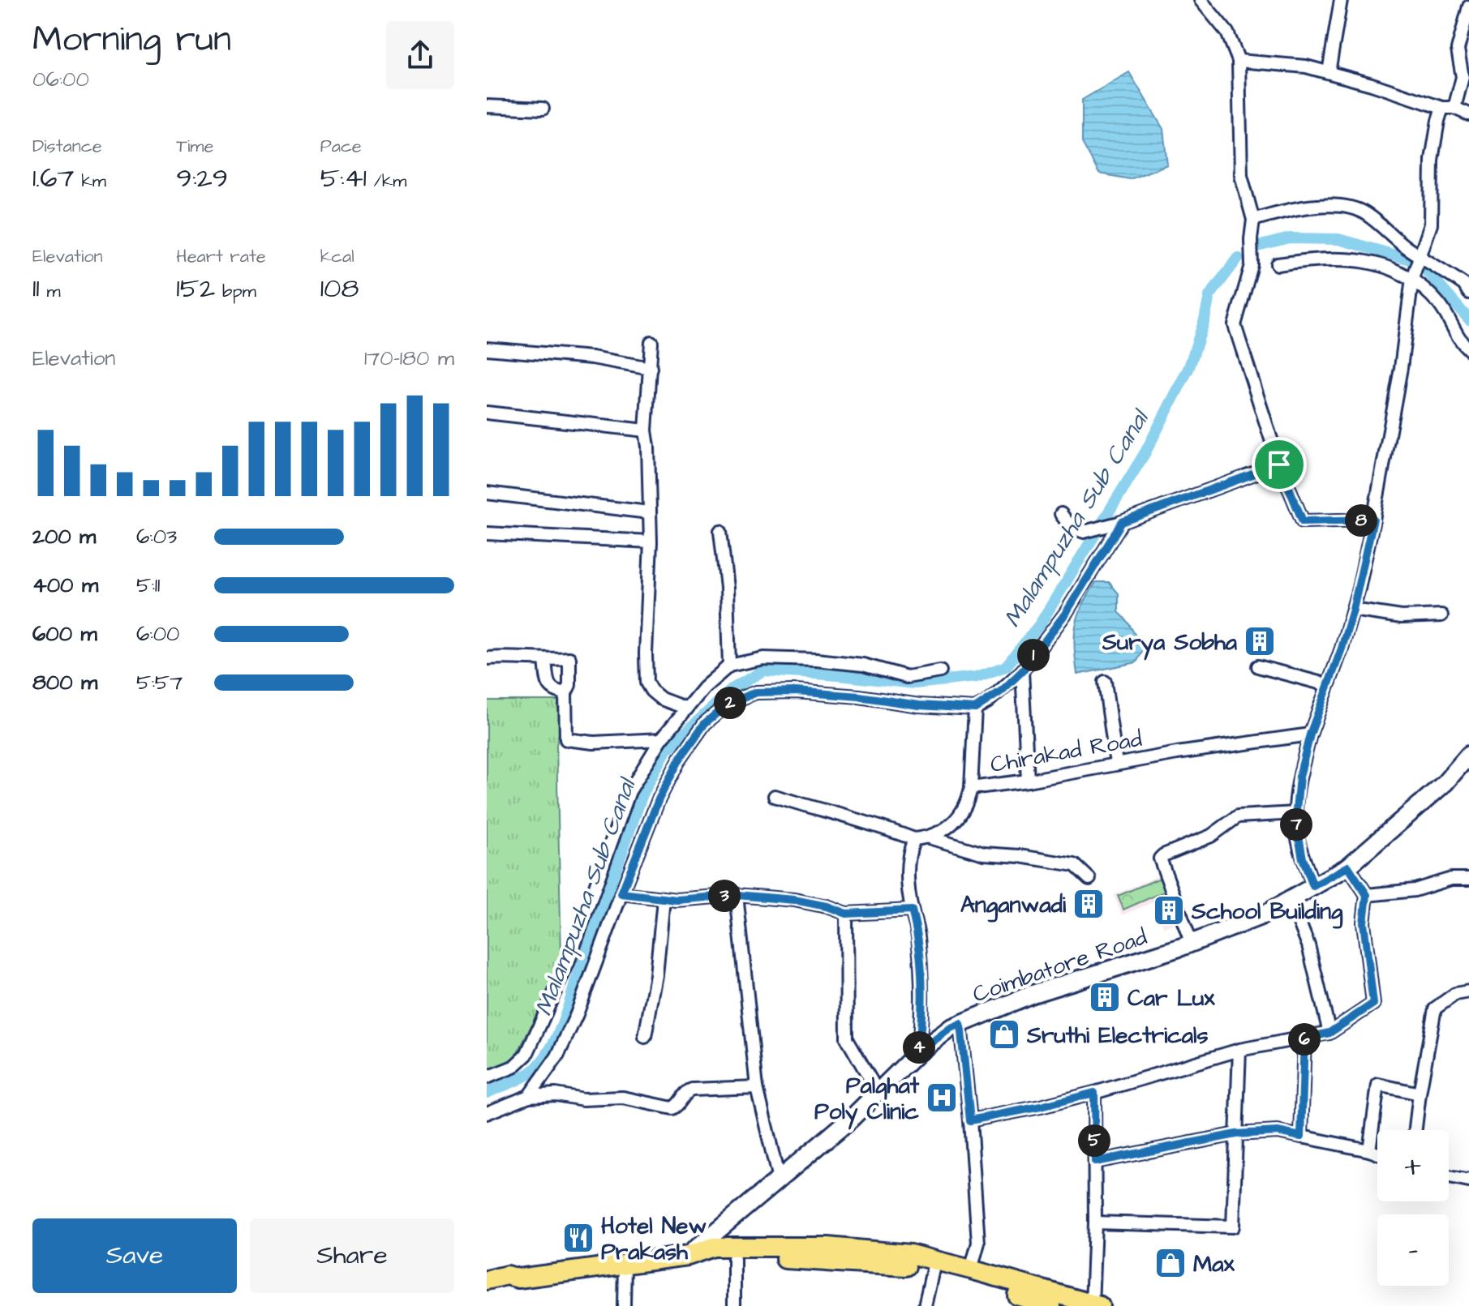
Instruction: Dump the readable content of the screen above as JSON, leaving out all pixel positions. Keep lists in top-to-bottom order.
{
  "streets": {
    "main road": ["Coimbatore Road"],
    "street": ["Chirakad Road"]
  },
  "water": ["Malampuzha Sub Canal"],
  "places": {
    "building": [
      "Surya Sobha",
      "Anganwadi",
      "School Building",
      "Car Lux"
    ],
    "shop": ["Sruthi Electricals", "Max"],
    "hospital": ["Palghat Poly Clinic"],
    "restaurant": ["Hotel New Prakash"]
  },
  "page": {
    "heading": ["Morning run", "06:00"],
    "stats": [
      ["Distance", "1.67 km"],
      ["Time", "9:29"],
      ["Pace", "5:41 /km"],
      ["Elevation", "11 m"],
      ["Heart rate", "152 bpm"],
      ["kcal", "108"]
    ],
    "chart": ["Elevation", "170–180 m"],
    "pins": [
      "8",
      "1",
      "2",
      "7",
      "3",
      "6",
      "4",
      "5"
    ],
    "list": [
      {
        "name": "200 m",
        "note": "6:03"
      },
      {
        "name": "400 m",
        "note": "5:11"
      },
      {
        "name": "600 m",
        "note": "6:00"
      },
      {
        "name": "800 m",
        "note": "5:57"
      }
    ],
    "map_buttons": ["+", "−"],
    "buttons": ["Save", "Share"]
  }
}
